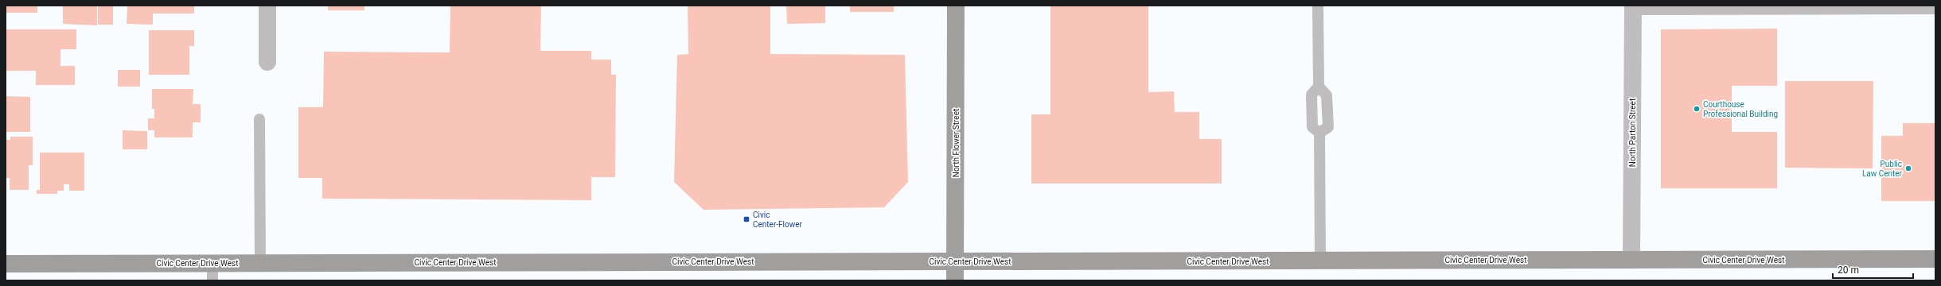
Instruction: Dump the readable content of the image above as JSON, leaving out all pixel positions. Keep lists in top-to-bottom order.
{
  "streets": {
    "main road": ["North Flower Street", "Civic Center Drive West"],
    "street": ["North Parton Street"]
  },
  "crossings": [
    ["North Parton Street", "Civic Center Drive West"],
    ["North Flower Street", "Civic Center Drive West"]
  ],
  "places": {
    "other": ["Courthouse Professional Building", "Public Law Center"],
    "transit": ["Civic Center-Flower"]
  },
  "scale_bar": "20 m"
}
